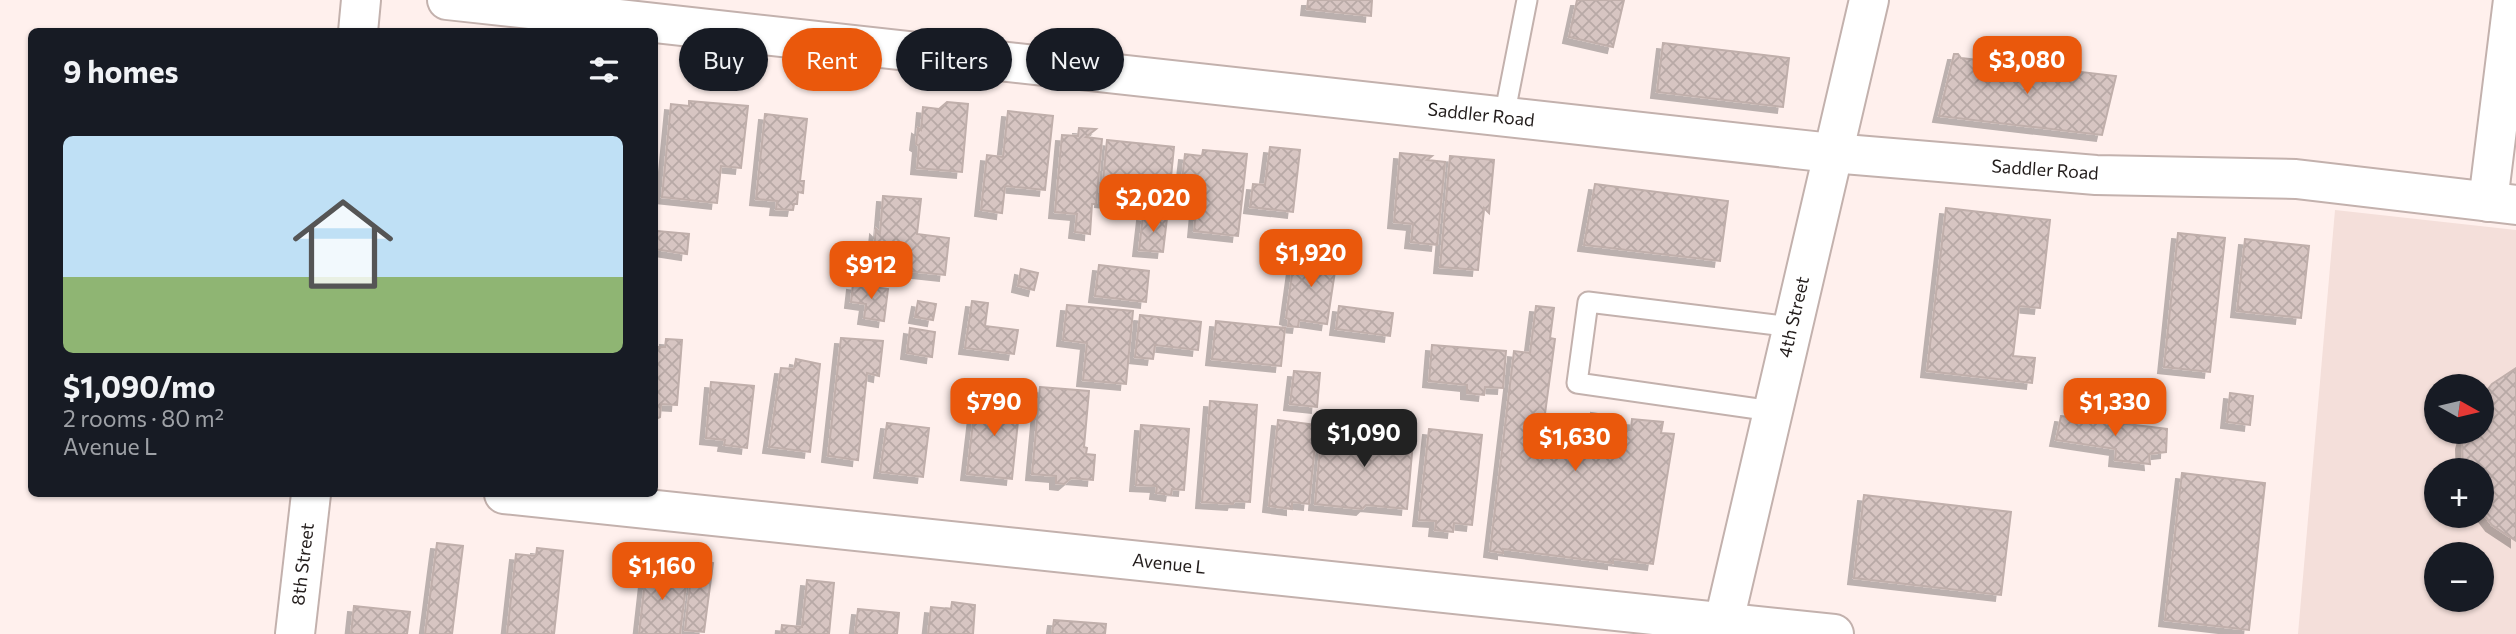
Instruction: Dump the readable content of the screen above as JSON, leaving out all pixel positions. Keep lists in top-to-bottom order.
{
  "streets": {
    "street": [
      "Saddler Road",
      "4th Street",
      "8th Street",
      "Avenue L"
    ]
  },
  "crossings": [
    ["Saddler Road", "4th Street"],
    ["4th Street", "Avenue L"]
  ],
  "north": "right",
  "page": {
    "chip": [
      "Buy",
      "Rent",
      "Filters",
      "New"
    ],
    "heading": "9 homes",
    "price": [
      "$3,080",
      "$2,020",
      "$1,920",
      "$912",
      "$790",
      "$1,330",
      "$1,090",
      "$1,630",
      "$1,160"
    ],
    "list": [
      {
        "name": "$1,090/mo",
        "note": "2 rooms · 80 m² · Avenue L"
      }
    ],
    "map_buttons": ["+", "−"]
  }
}
